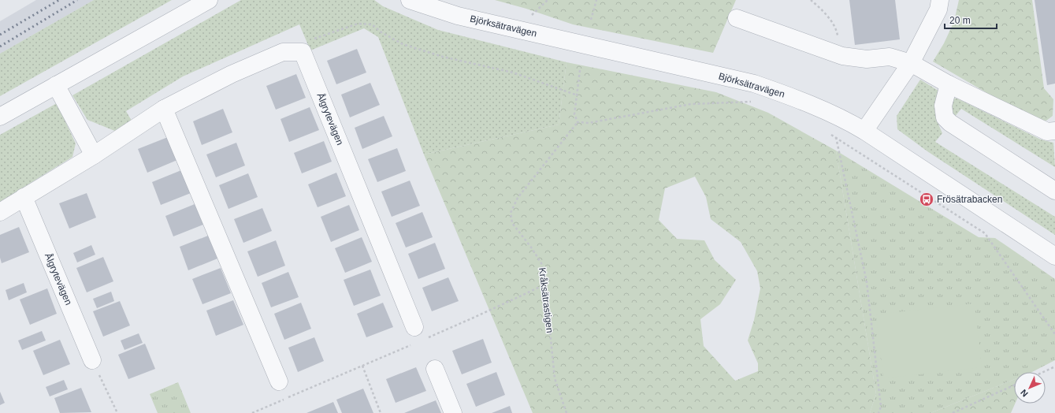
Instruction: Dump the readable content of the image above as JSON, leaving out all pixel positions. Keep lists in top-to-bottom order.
{
  "streets": {
    "street": ["Björksätravägen", "Ålgrytevägen"],
    "path": ["Kråksätrastigen"]
  },
  "places": {
    "bus stop": ["Frösätrabacken"]
  },
  "scale_bar": "20 m",
  "north": "bottom left"
}
